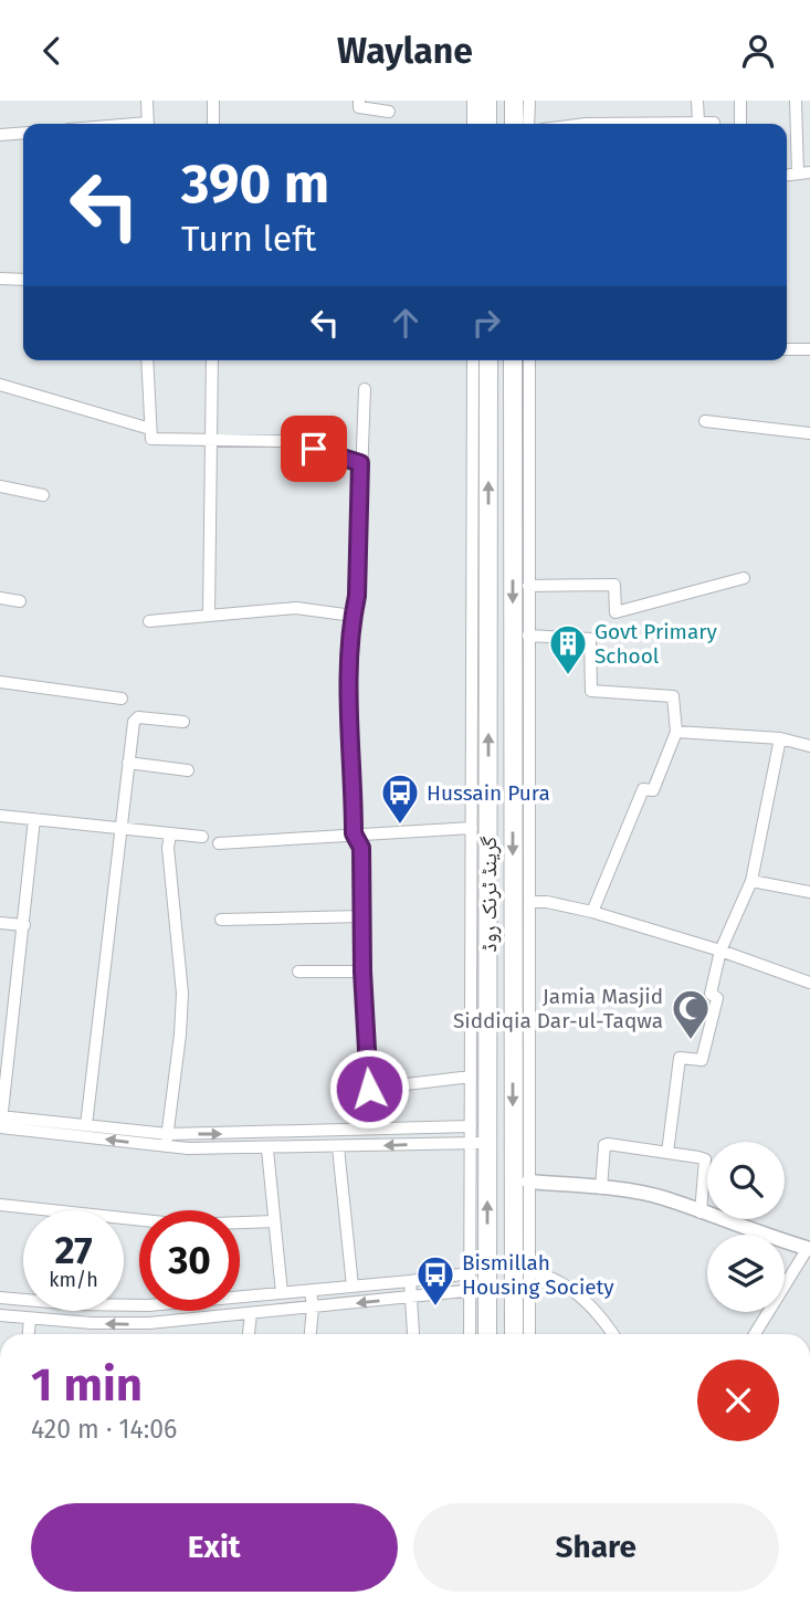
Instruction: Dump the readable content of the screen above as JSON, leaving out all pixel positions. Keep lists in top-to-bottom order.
{
  "streets": {
    "highway": ["گرینڈ ٹرنک روڈ"]
  },
  "places": {
    "building": ["Govt Primary School"],
    "bus stop": ["Hussain Pura", "Bismillah Housing Society"],
    "mosque": ["Jamia Masjid Siddiqia Dar-ul-Taqwa"]
  },
  "page": {
    "header": "Waylane",
    "turn": ["390 m", "Turn left"],
    "speed": "27 km/h",
    "limit": "30",
    "heading": ["1 min", "420 m · 14:06"],
    "buttons": ["Exit", "Share"]
  }
}
